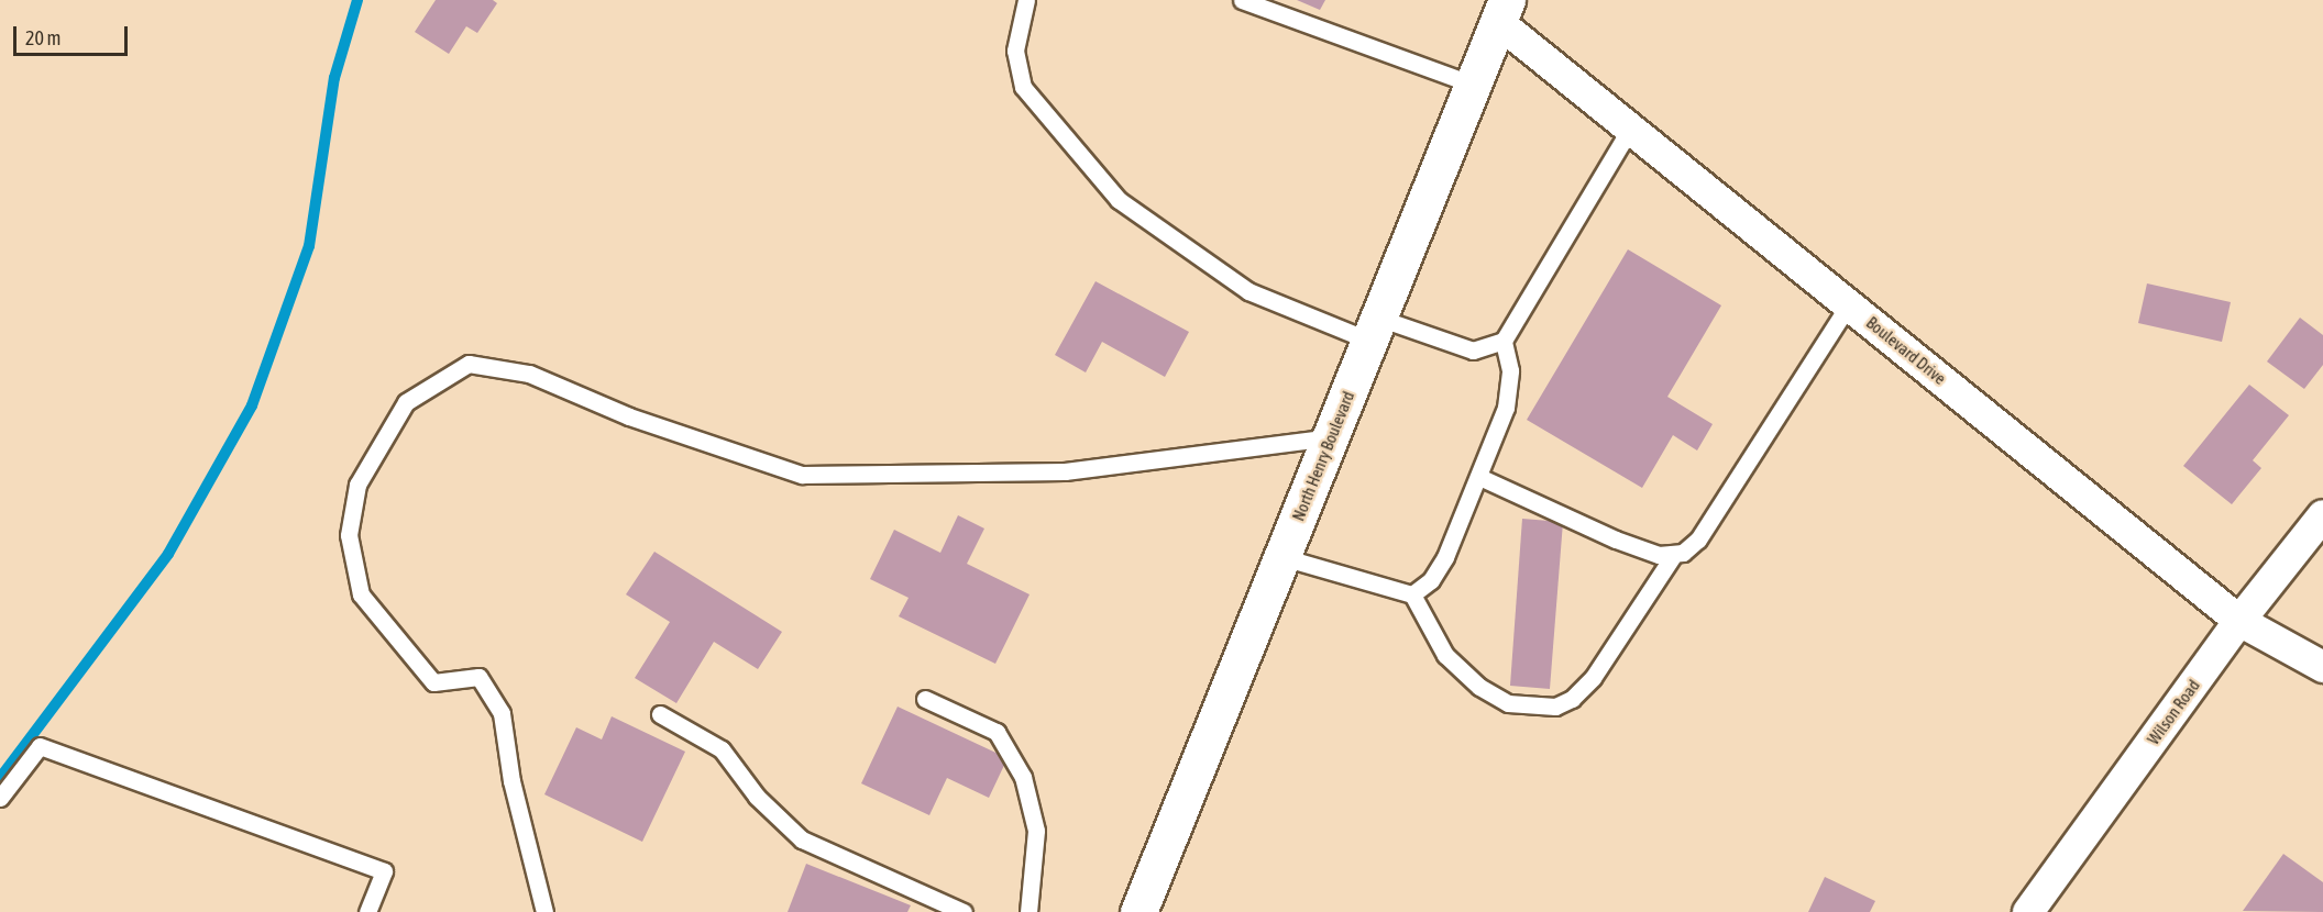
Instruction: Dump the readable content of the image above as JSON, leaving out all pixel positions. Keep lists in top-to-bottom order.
{
  "streets": {
    "main road": ["North Henry Boulevard"],
    "street": ["Boulevard Drive", "Wilson Road"]
  },
  "crossings": [
    ["Boulevard Drive", "North Henry Boulevard"],
    ["Boulevard Drive", "Wilson Road"]
  ],
  "scale_bar": "20 m"
}
